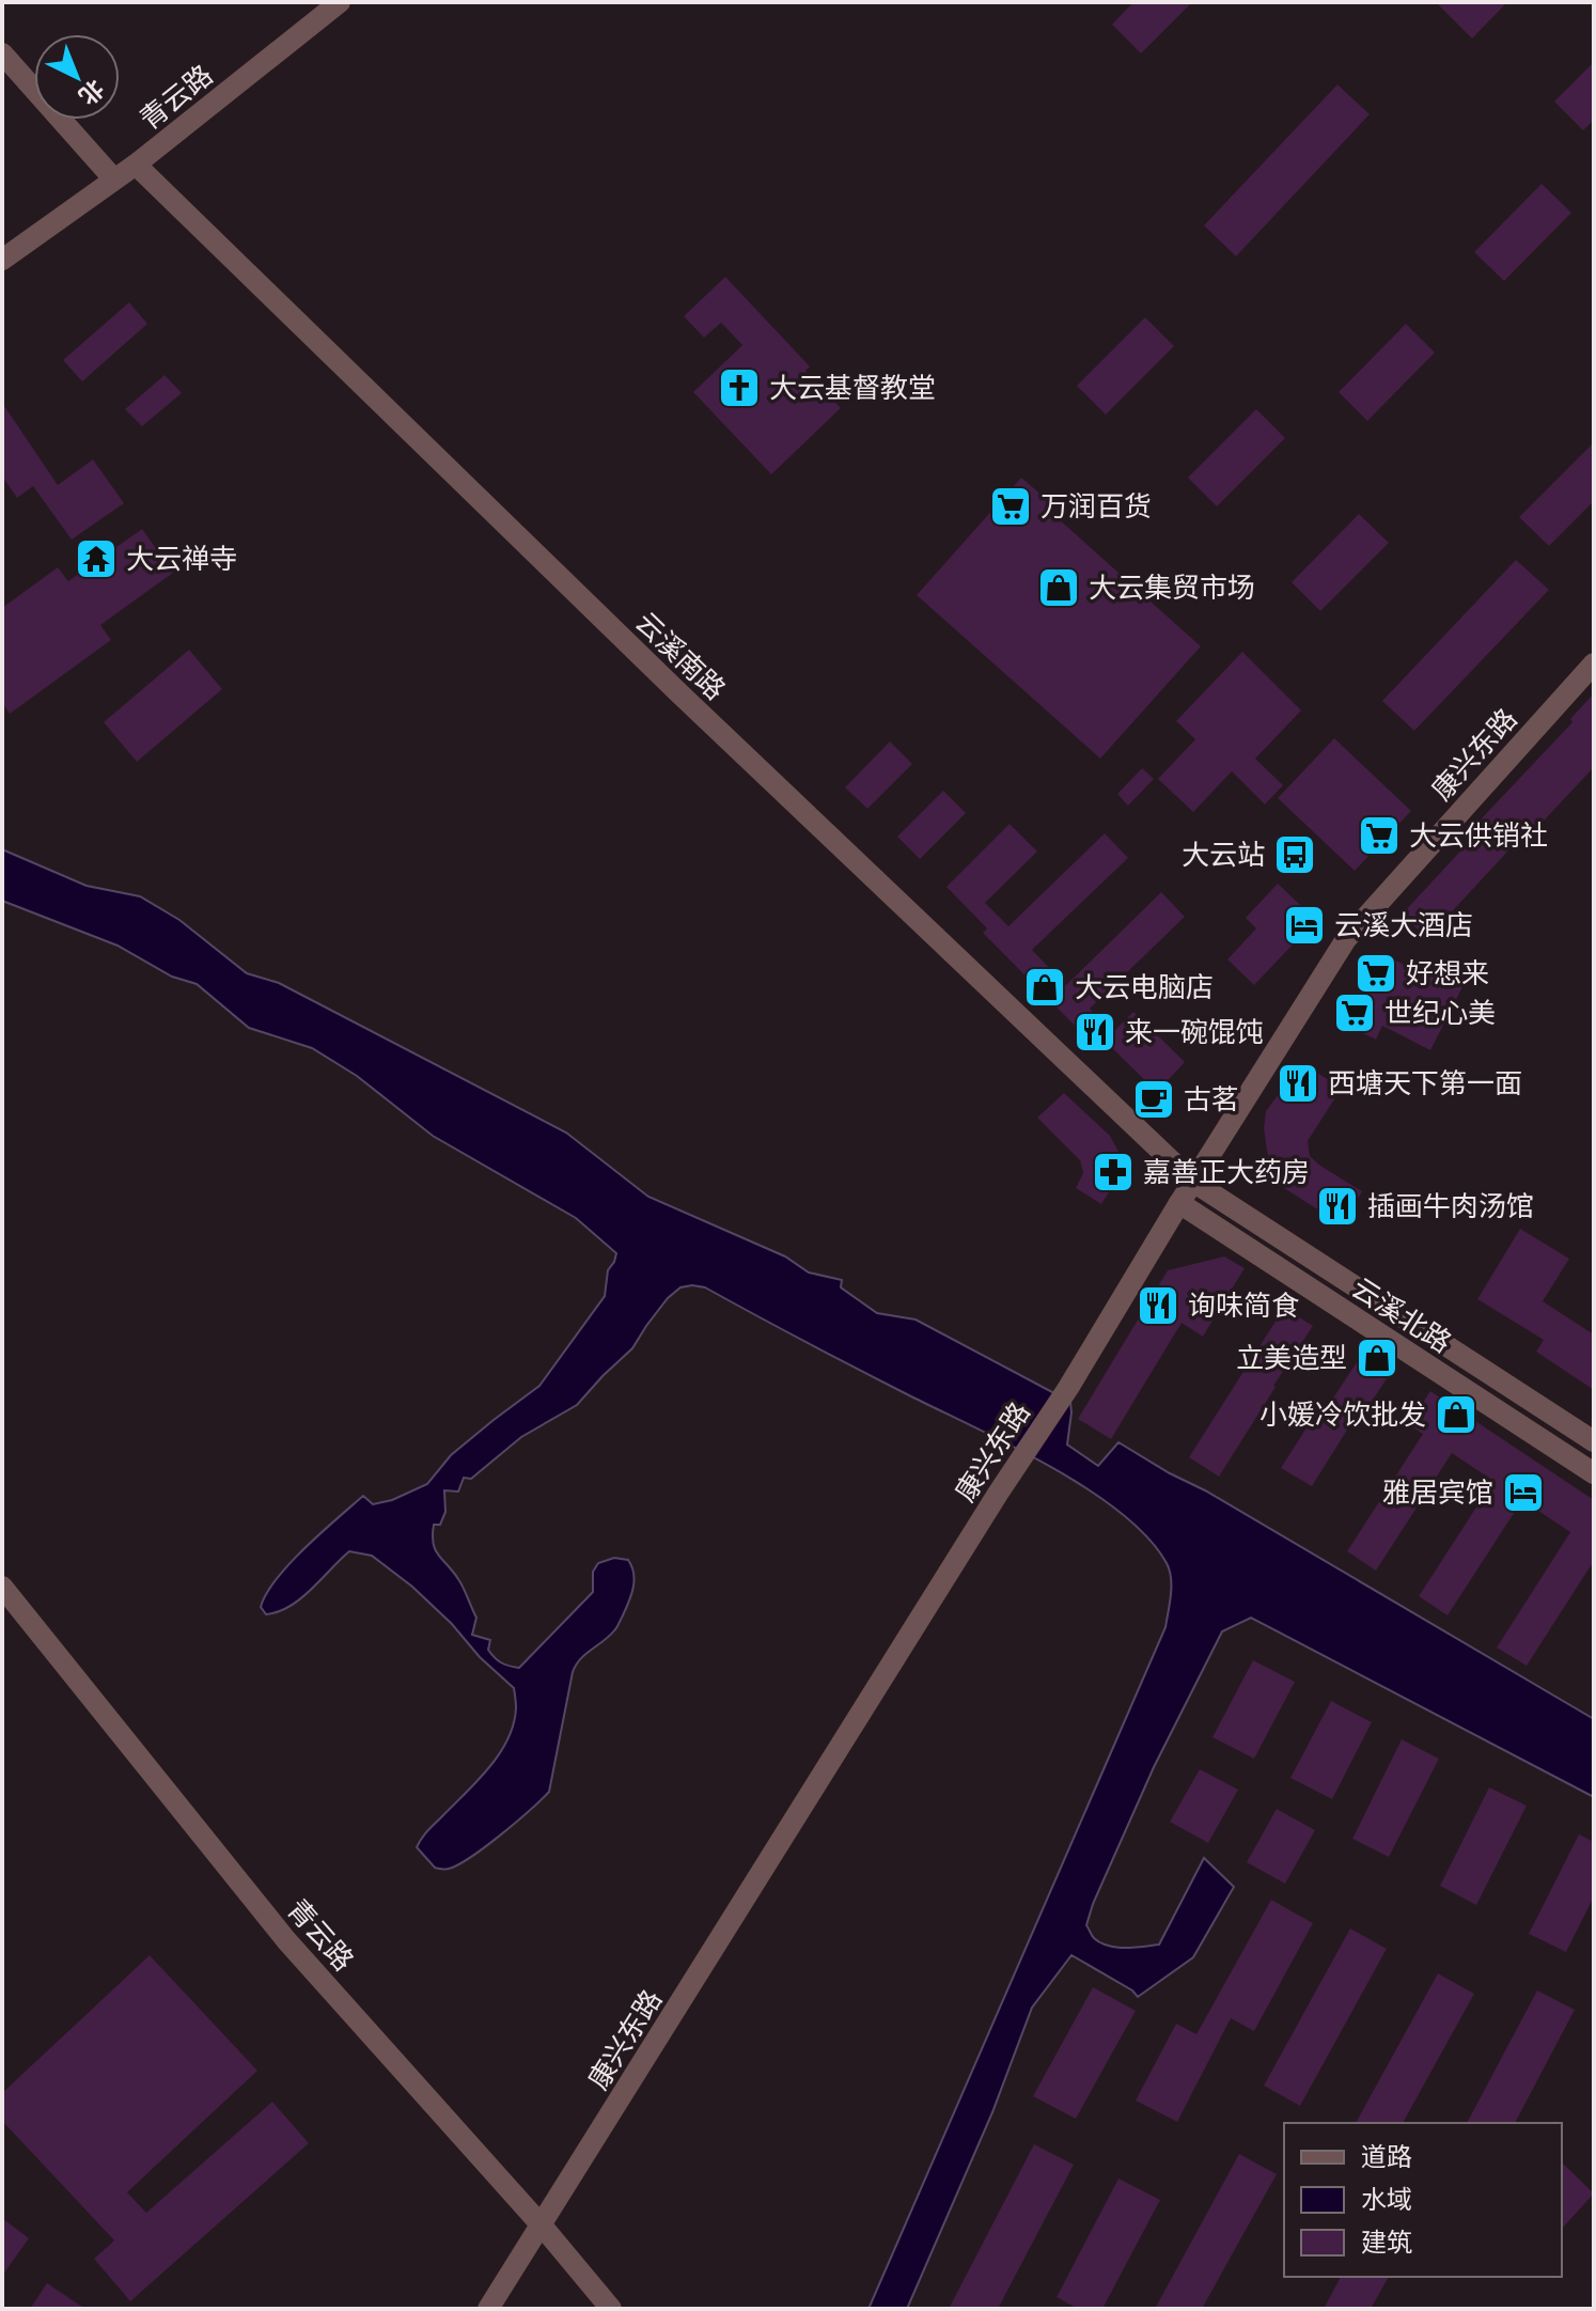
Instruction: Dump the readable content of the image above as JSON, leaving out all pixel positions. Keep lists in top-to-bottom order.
{
  "streets": {
    "street": [
      "青云路",
      "云溪南路",
      "康兴东路",
      "云溪北路"
    ]
  },
  "crossings": [
    ["青云路", "云溪南路"],
    ["青云路", "康兴东路"],
    ["云溪南路", "康兴东路"],
    ["云溪南路", "云溪北路"],
    ["康兴东路", "云溪北路"]
  ],
  "places": {
    "church": ["大云基督教堂"],
    "supermarket": [
      "万润百货",
      "大云供销社",
      "好想来",
      "世纪心美"
    ],
    "temple": ["大云禅寺"],
    "shop": [
      "大云集贸市场",
      "大云电脑店",
      "立美造型",
      "小媛冷饮批发"
    ],
    "bus stop": ["大云站"],
    "hotel": ["云溪大酒店", "雅居宾馆"],
    "restaurant": [
      "来一碗馄饨",
      "西塘天下第一面",
      "插画牛肉汤馆",
      "询味简食"
    ],
    "cafe": ["古茗"],
    "pharmacy": ["嘉善正大药房"]
  },
  "legend": ["道路", "水域", "建筑"],
  "north": "bottom right"
}
